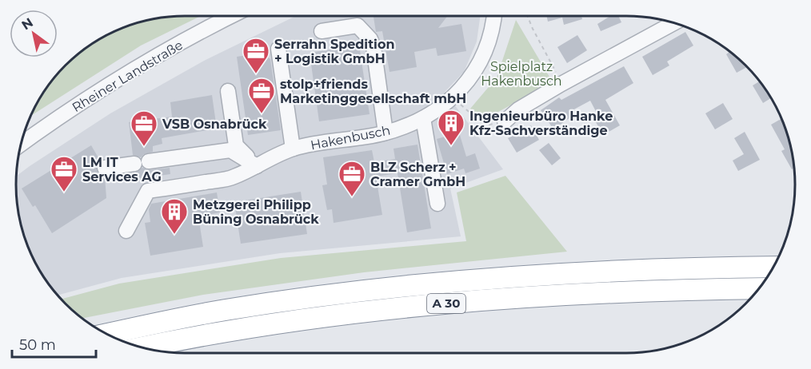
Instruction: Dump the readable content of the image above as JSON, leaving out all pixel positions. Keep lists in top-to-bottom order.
{
  "streets": {
    "highway": ["A 30"],
    "street": ["Rheiner Landstraße", "Hakenbusch"]
  },
  "parks": ["Spielplatz Hakenbusch"],
  "places": {
    "office": [
      "Serrahn Spedition + Logistik GmbH",
      "stolp+friends Marketinggesellschaft mbH",
      "VSB Osnabrück",
      "LM IT Services AG",
      "BLZ Scherz + Cramer GmbH"
    ],
    "building": ["Ingenieurbüro Hanke Kfz-Sachverständige", "Metzgerei Philipp Büning Osnabrück"]
  },
  "scale_bar": "50 m",
  "north": "top left"
}
